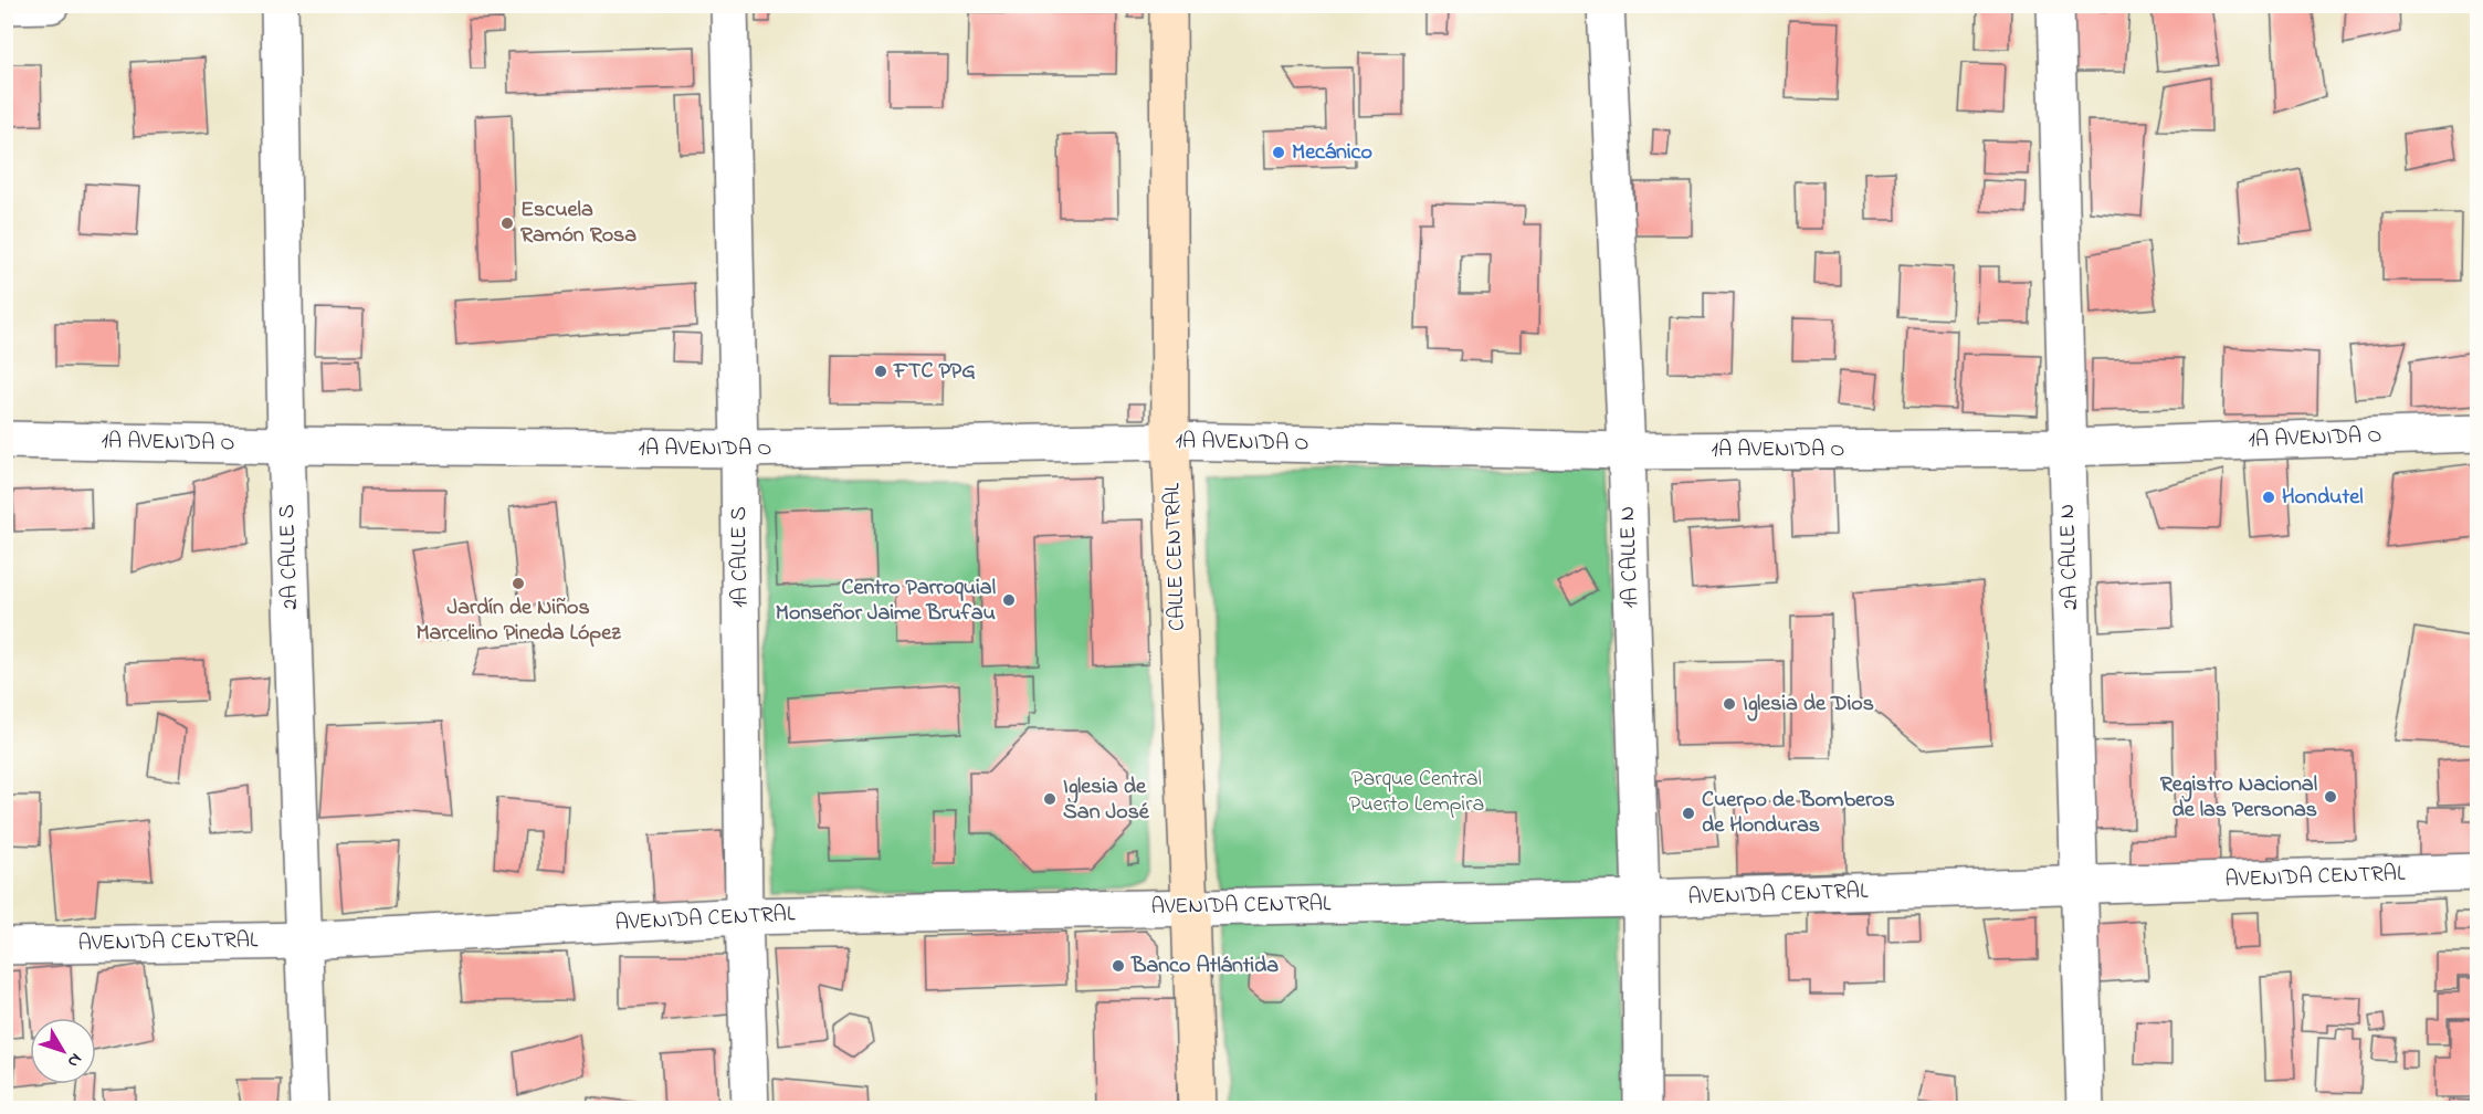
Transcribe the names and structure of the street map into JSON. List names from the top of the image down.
{
  "streets": {
    "street": [
      "1A AVENIDA O",
      "2A CALLE S",
      "1A CALLE S",
      "CALLE CENTRAL",
      "1A CALLE N",
      "2A CALLE N",
      "AVENIDA CENTRAL"
    ]
  },
  "crossings": [
    ["1A AVENIDA O", "2A CALLE S"],
    ["1A AVENIDA O", "1A CALLE S"],
    ["1A AVENIDA O", "CALLE CENTRAL"],
    ["1A AVENIDA O", "1A CALLE N"],
    ["1A AVENIDA O", "2A CALLE N"],
    ["2A CALLE S", "AVENIDA CENTRAL"],
    ["1A CALLE S", "AVENIDA CENTRAL"],
    ["CALLE CENTRAL", "AVENIDA CENTRAL"],
    ["1A CALLE N", "AVENIDA CENTRAL"],
    ["2A CALLE N", "AVENIDA CENTRAL"]
  ],
  "parks": ["Parque Central Puerto Lempira"],
  "places": [
    "Mecánico",
    "Escuela Ramón Rosa",
    "FTC PPG",
    "Hondutel",
    "Jardín de Niños Marcelino Pineda López",
    "Centro Parroquial Monseñor Jaime Brufau",
    "Iglesia de Dios",
    "Registro Nacional de las Personas",
    "Iglesia de San José",
    "Cuerpo de Bomberos de Honduras",
    "Banco Atlántida"
  ],
  "north": "bottom right"
}
